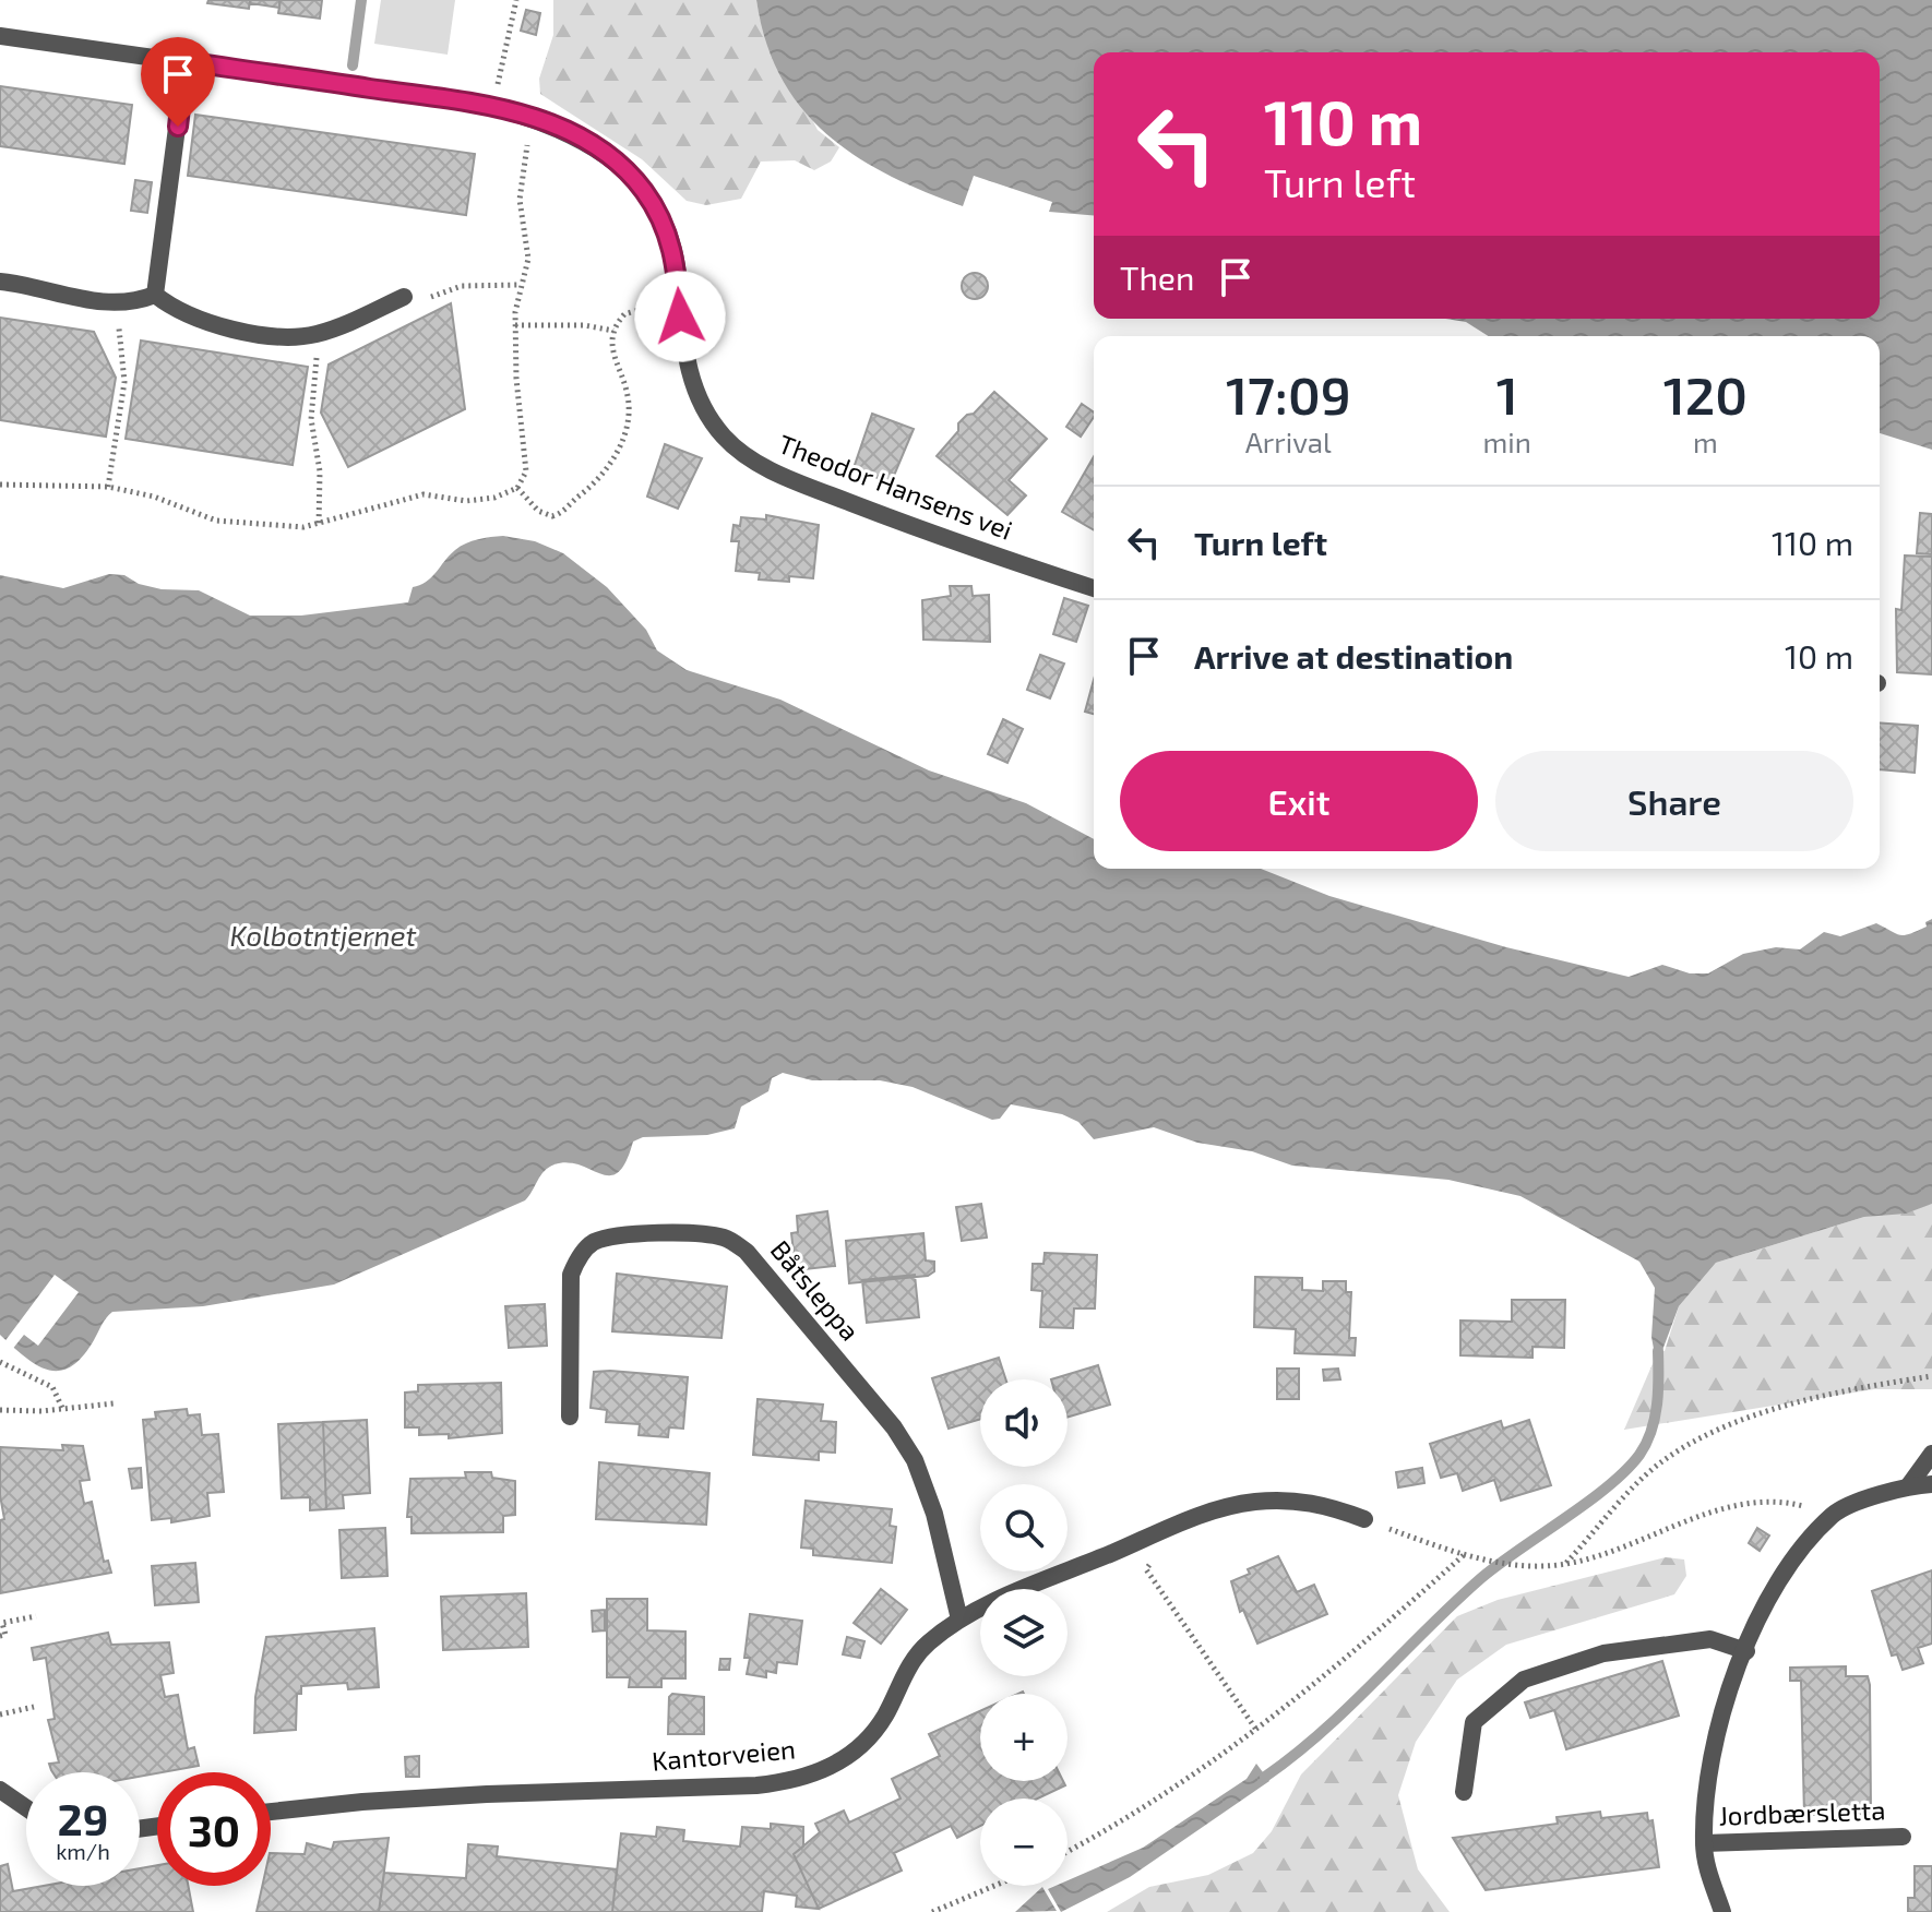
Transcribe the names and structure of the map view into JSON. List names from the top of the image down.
{
  "streets": {
    "street": [
      "Theodor Hansens vei",
      "Båtsleppa",
      "Kantorveien",
      "Jordbærsletta"
    ]
  },
  "crossings": [
    ["Båtsleppa", "Kantorveien"]
  ],
  "water": ["Kolbotntjernet"],
  "page": {
    "turn": ["110 m", "Turn left"],
    "then": "Then",
    "eta": [
      "17:09",
      "Arrival",
      "1",
      "min",
      "120",
      "m"
    ],
    "list": [
      {
        "name": "Turn left",
        "value": "110 m"
      },
      {
        "name": "Arrive at destination",
        "value": "10 m"
      }
    ],
    "buttons": ["Exit", "Share"],
    "map_buttons": ["+", "−"],
    "speed": "29 km/h",
    "limit": "30"
  }
}
